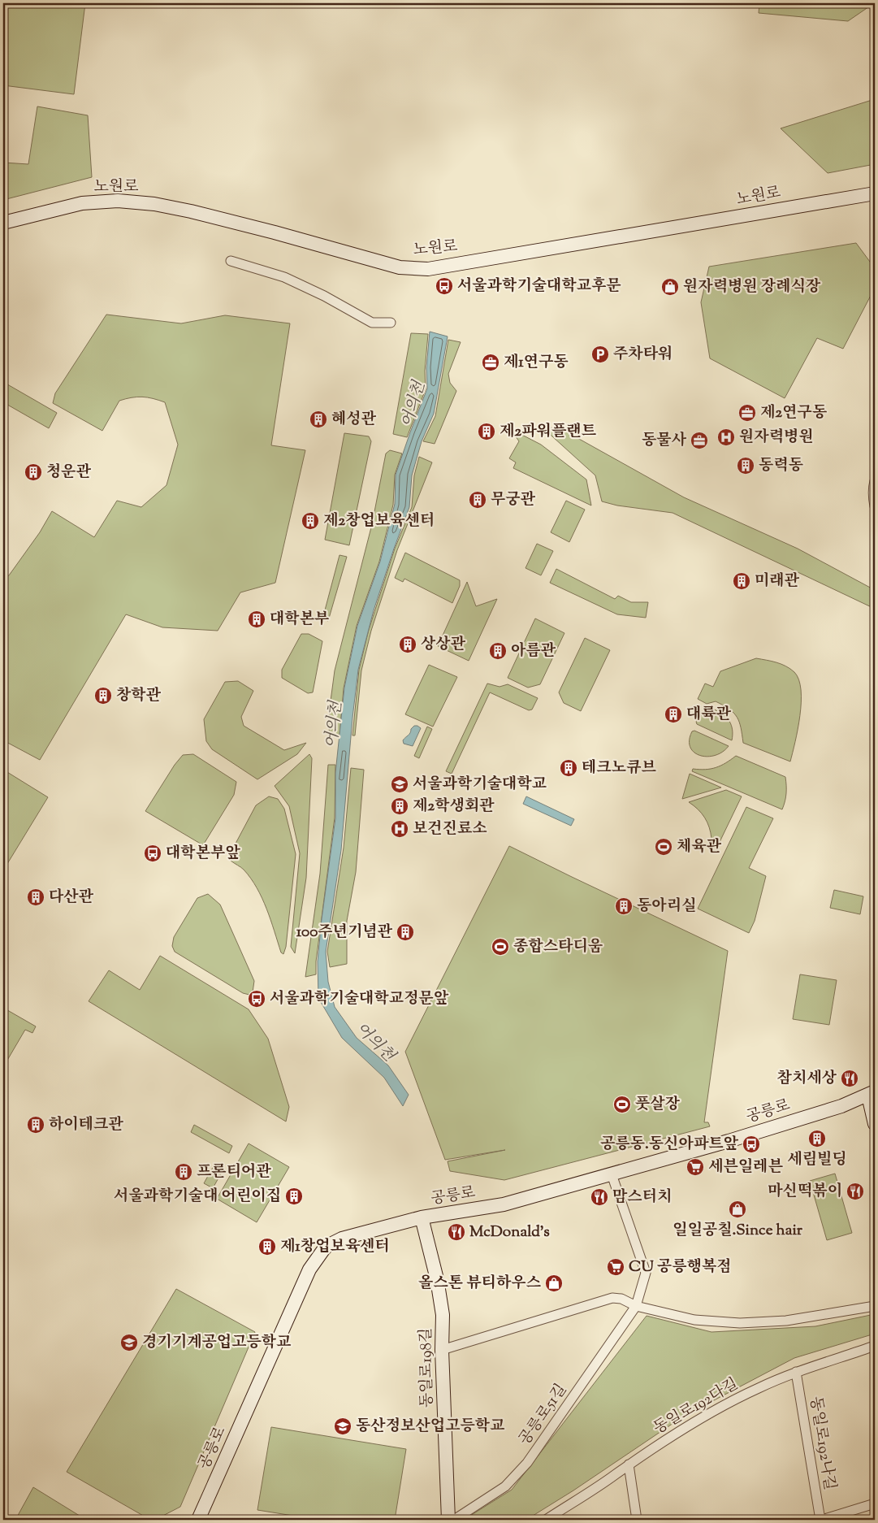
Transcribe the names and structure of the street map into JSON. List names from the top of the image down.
{
  "streets": {
    "street": [
      "노원로",
      "공릉로",
      "동일로198길",
      "동일로192다길",
      "공릉로51길",
      "동일로192나길"
    ]
  },
  "crossings": [
    ["공릉로", "동일로198길"],
    ["공릉로", "공릉로51길"],
    ["동일로192다길", "동일로192나길"]
  ],
  "water": ["어의천"],
  "places": {
    "bus stop": [
      "서울과학기술대학교후문",
      "대학본부앞",
      "서울과학기술대학교정문앞",
      "공릉동.동신아파트앞"
    ],
    "shop": ["원자력병원 장례식장", "일일공칠.Since hair", "올스톤 뷰티하우스"],
    "parking": ["주차타워"],
    "office": ["제1연구동", "제2연구동", "동물사"],
    "building": [
      "혜성관",
      "제2파워플랜트",
      "동력동",
      "청운관",
      "무궁관",
      "제2창업보육센터",
      "미래관",
      "대학본부",
      "상상관",
      "아름관",
      "창학관",
      "대륙관",
      "테크노큐브",
      "제2학생회관",
      "다산관",
      "동아리실",
      "100주년기념관",
      "하이테크관",
      "세림빌딩",
      "프론티어관",
      "서울과학기술대 어린이집",
      "제1창업보육센터"
    ],
    "hospital": ["원자력병원", "보건진료소"],
    "school or university": ["서울과학기술대학교", "경기기계공업고등학교", "동산정보산업고등학교"],
    "sports": ["체육관", "종합스타디움", "풋살장"],
    "restaurant": [
      "참치세상",
      "마신떡볶이",
      "맘스터치",
      "McDonald's"
    ],
    "supermarket": ["세븐일레븐", "CU 공릉행복점"]
  }
}
